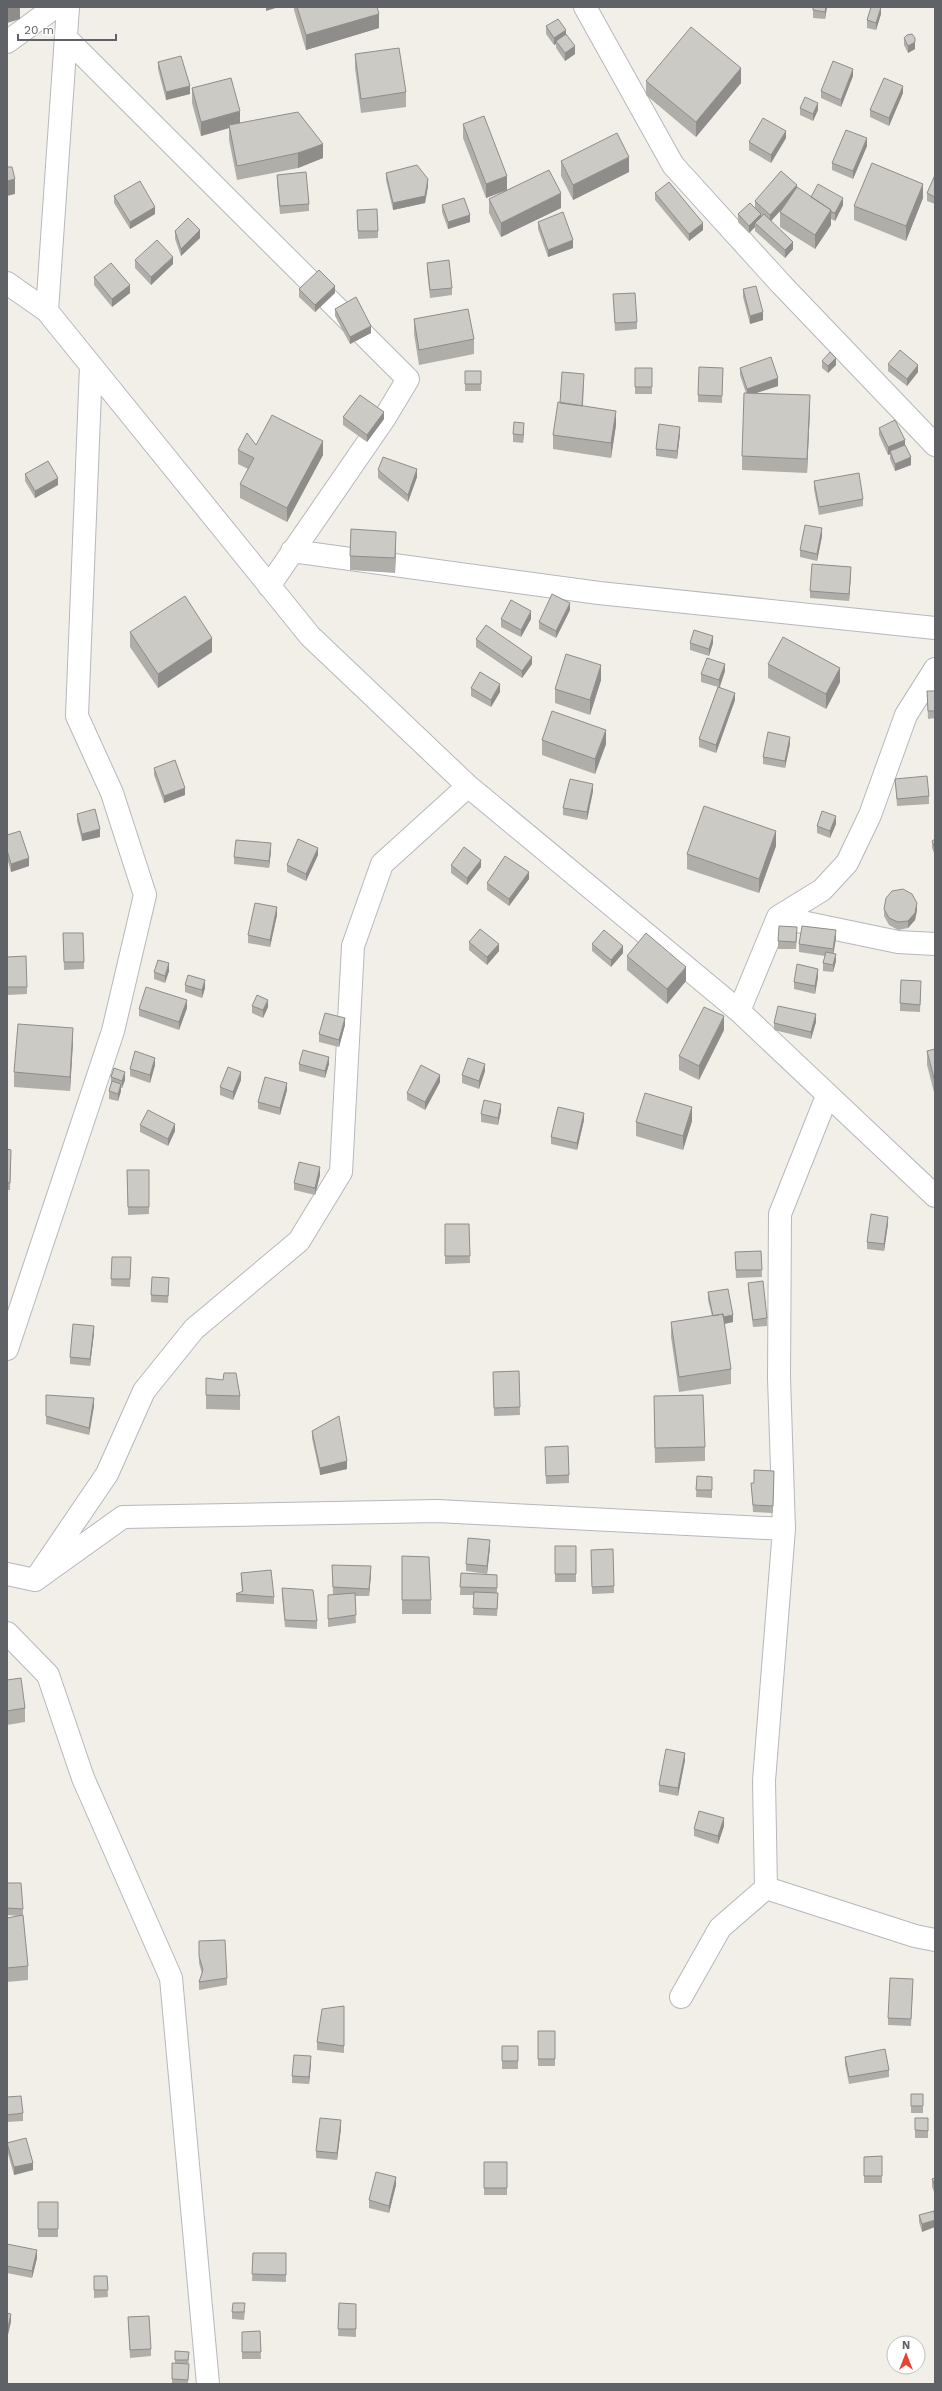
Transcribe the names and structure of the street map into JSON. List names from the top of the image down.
{
  "scale_bar": "20 m",
  "north": "top"
}
